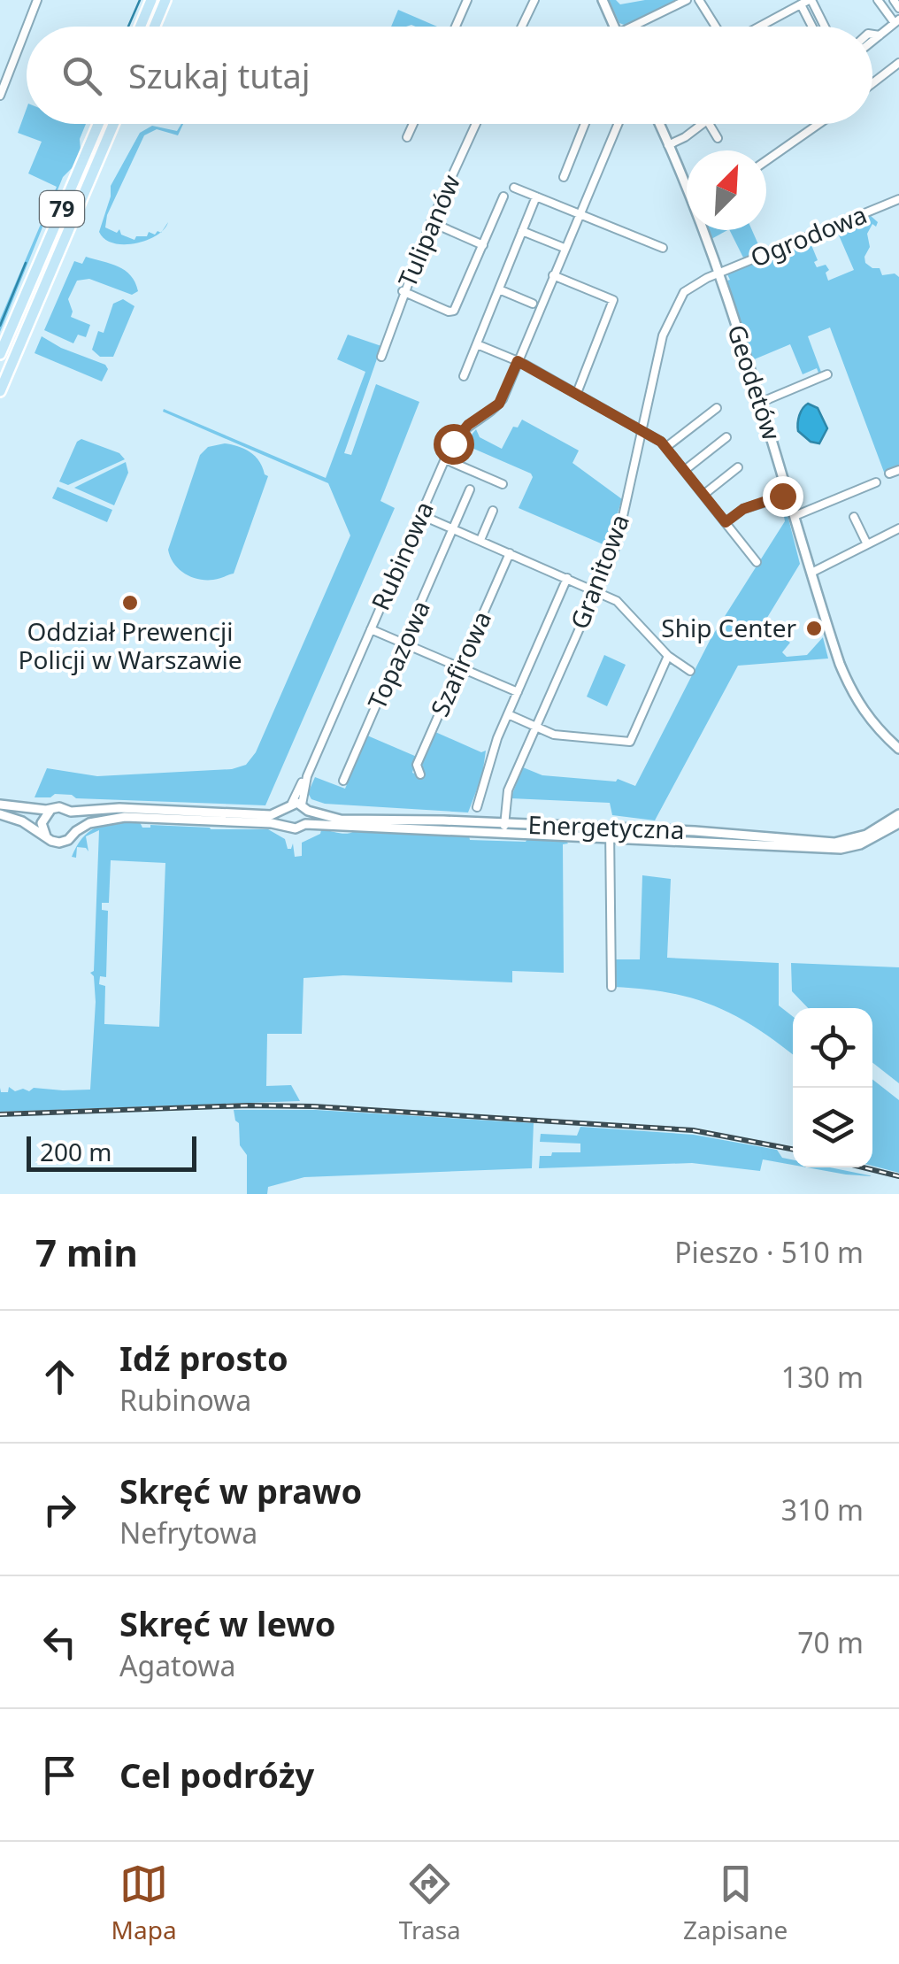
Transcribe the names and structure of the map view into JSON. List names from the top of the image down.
{
  "streets": {
    "main road": ["79"],
    "street": [
      "Tulipanów",
      "Ogrodowa",
      "Geodetów",
      "Rubinowa",
      "Granitowa",
      "Topazowa",
      "Szafirowa",
      "Energetyczna"
    ]
  },
  "crossings": [
    ["Ogrodowa", "Geodetów"],
    ["Ogrodowa", "Granitowa"],
    ["Geodetów", "Granitowa"],
    ["Rubinowa", "Energetyczna"],
    ["Granitowa", "Energetyczna"]
  ],
  "places": ["Oddział Prewencji Policji w Warszawie", "Ship Center"],
  "scale_bar": "200 m",
  "north": "top right",
  "page": {
    "search": "Szukaj tutaj",
    "scale": "200 m",
    "heading": ["7 min", "Pieszo · 510 m"],
    "list": [
      ["Idź prosto", "Rubinowa", "130 m"],
      ["Skręć w prawo", "Nefrytowa", "310 m"],
      ["Skręć w lewo", "Agatowa", "70 m"],
      "Cel podróży"
    ],
    "nav": ["Mapa", "Trasa", "Zapisane"]
  }
}
